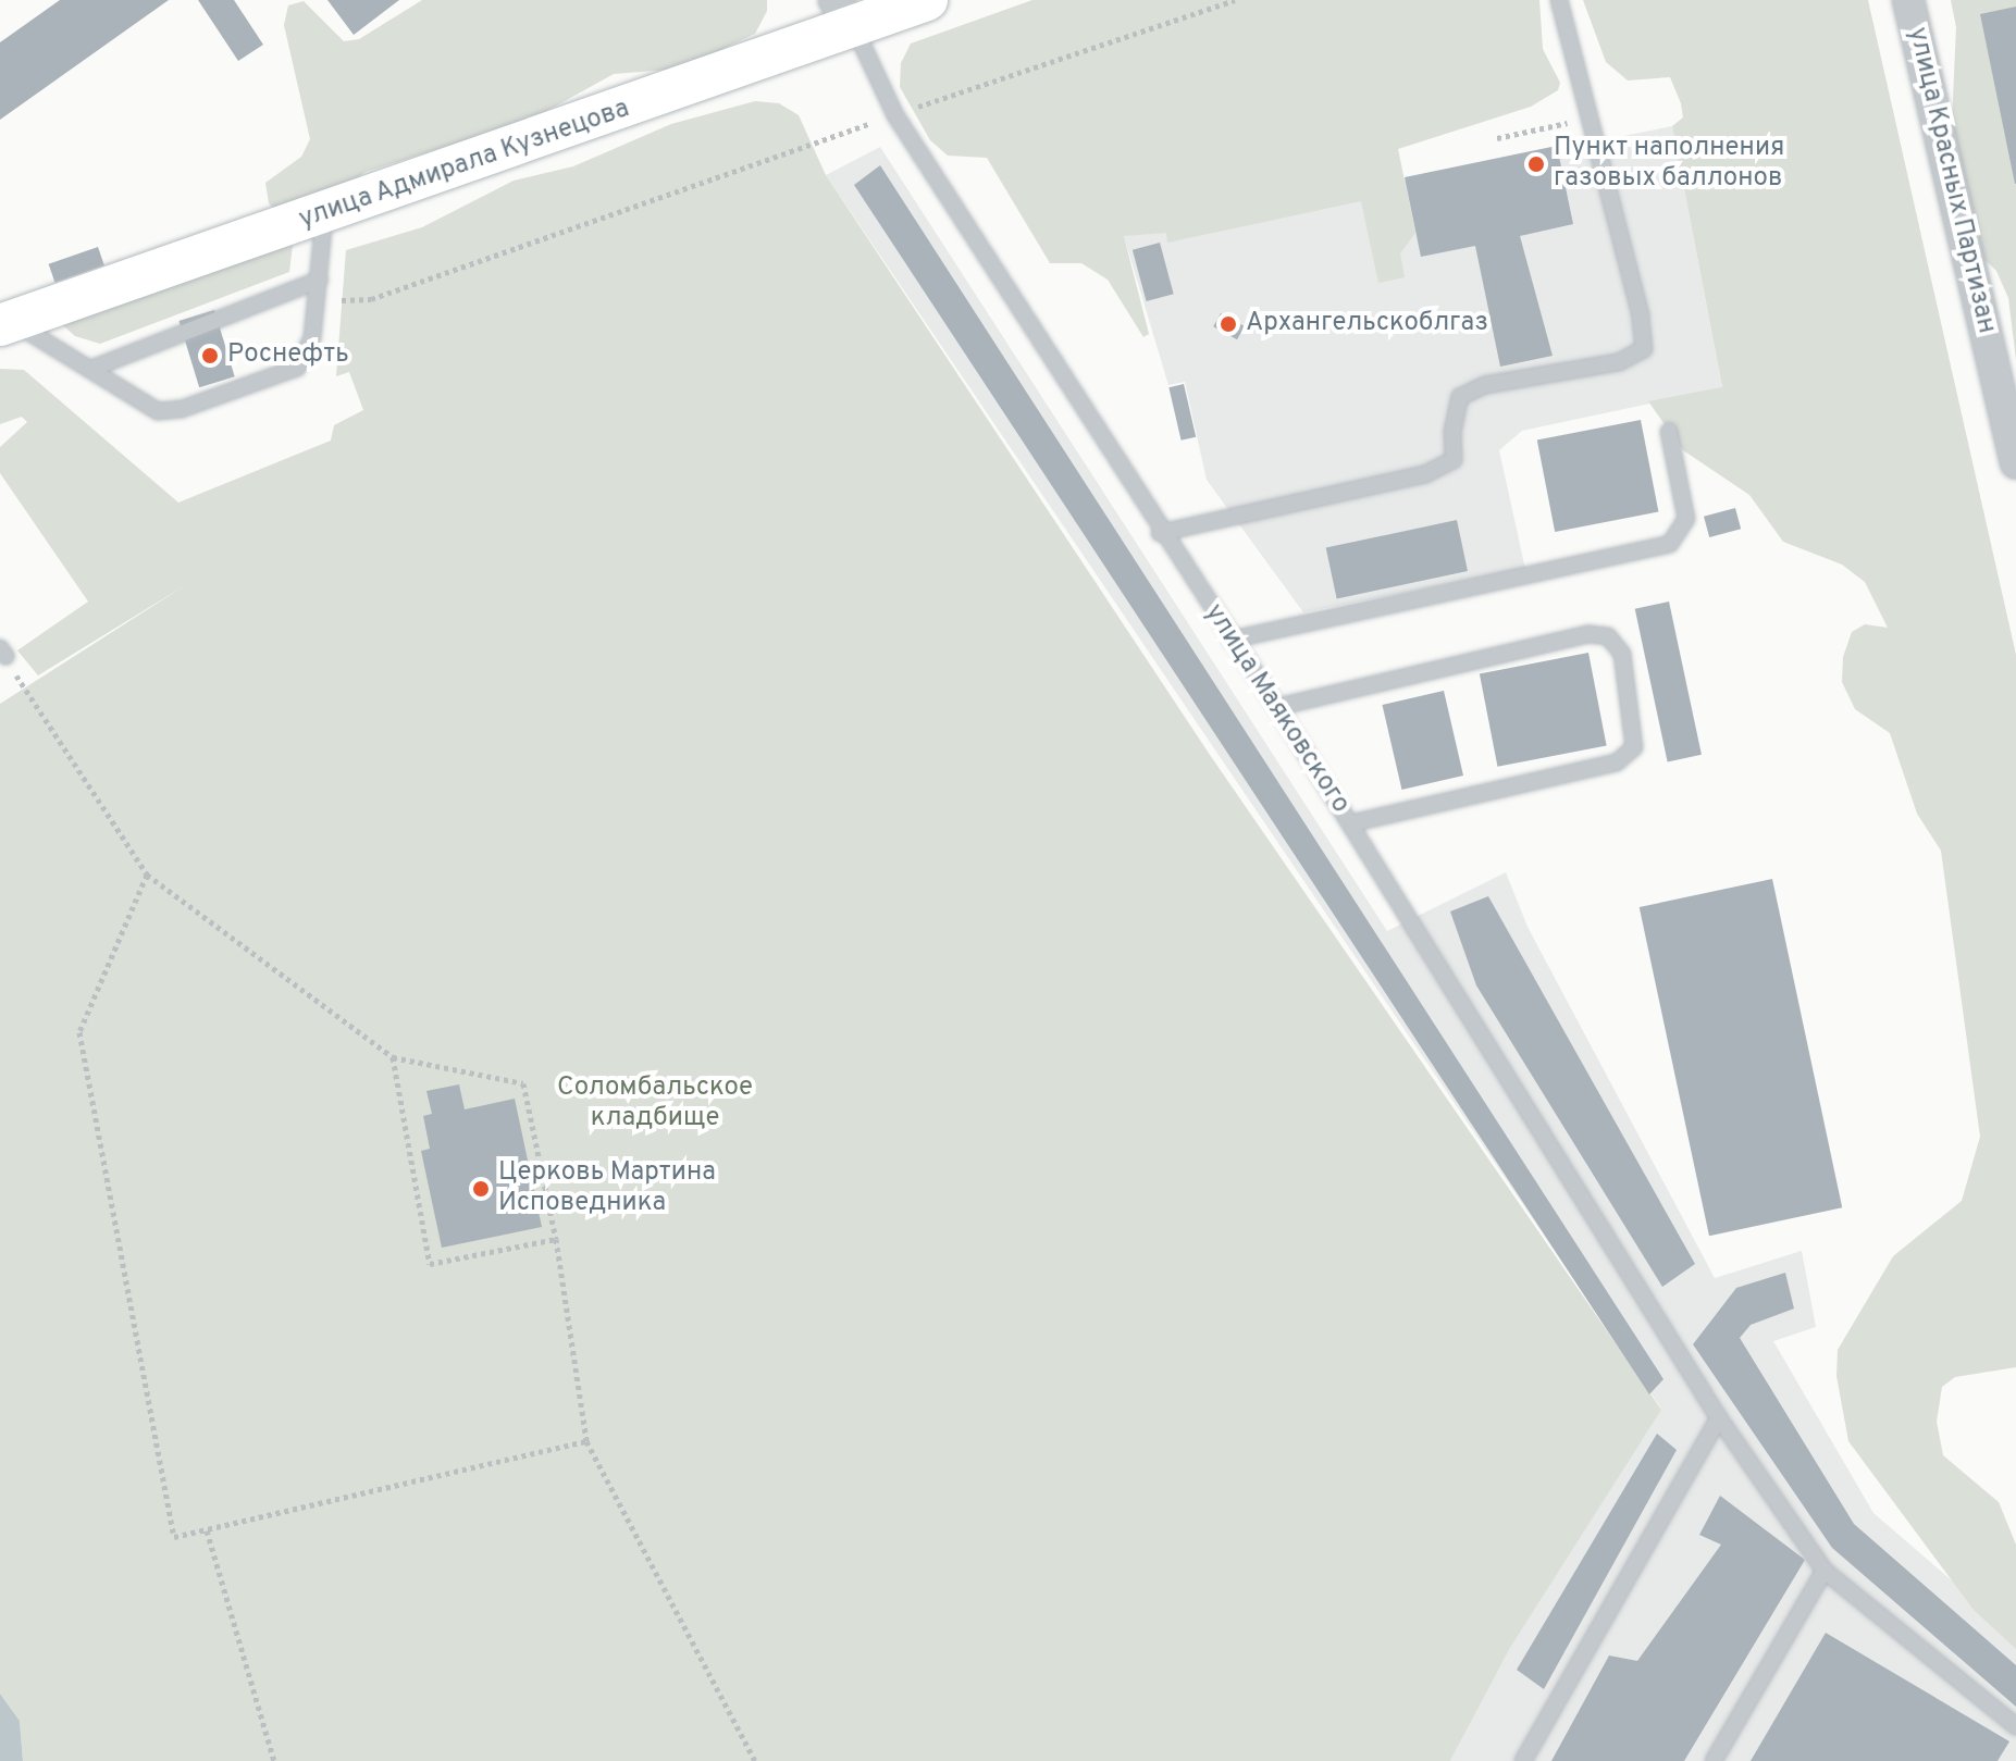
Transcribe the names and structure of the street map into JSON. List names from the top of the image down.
{
  "streets": {
    "main road": ["улица Адмирала Кузнецова"],
    "street": ["улица Красных Партизан"],
    "lane": ["улица Маяковского"]
  },
  "crossings": [
    ["улица Адмирала Кузнецова", "улица Маяковского"]
  ],
  "parks": ["Соломбальское кладбище"],
  "places": [
    "Пункт наполнения газовых баллонов",
    "Архангельскоблгаз",
    "Роснефть",
    "Церковь Мартина Исповедника"
  ]
}
